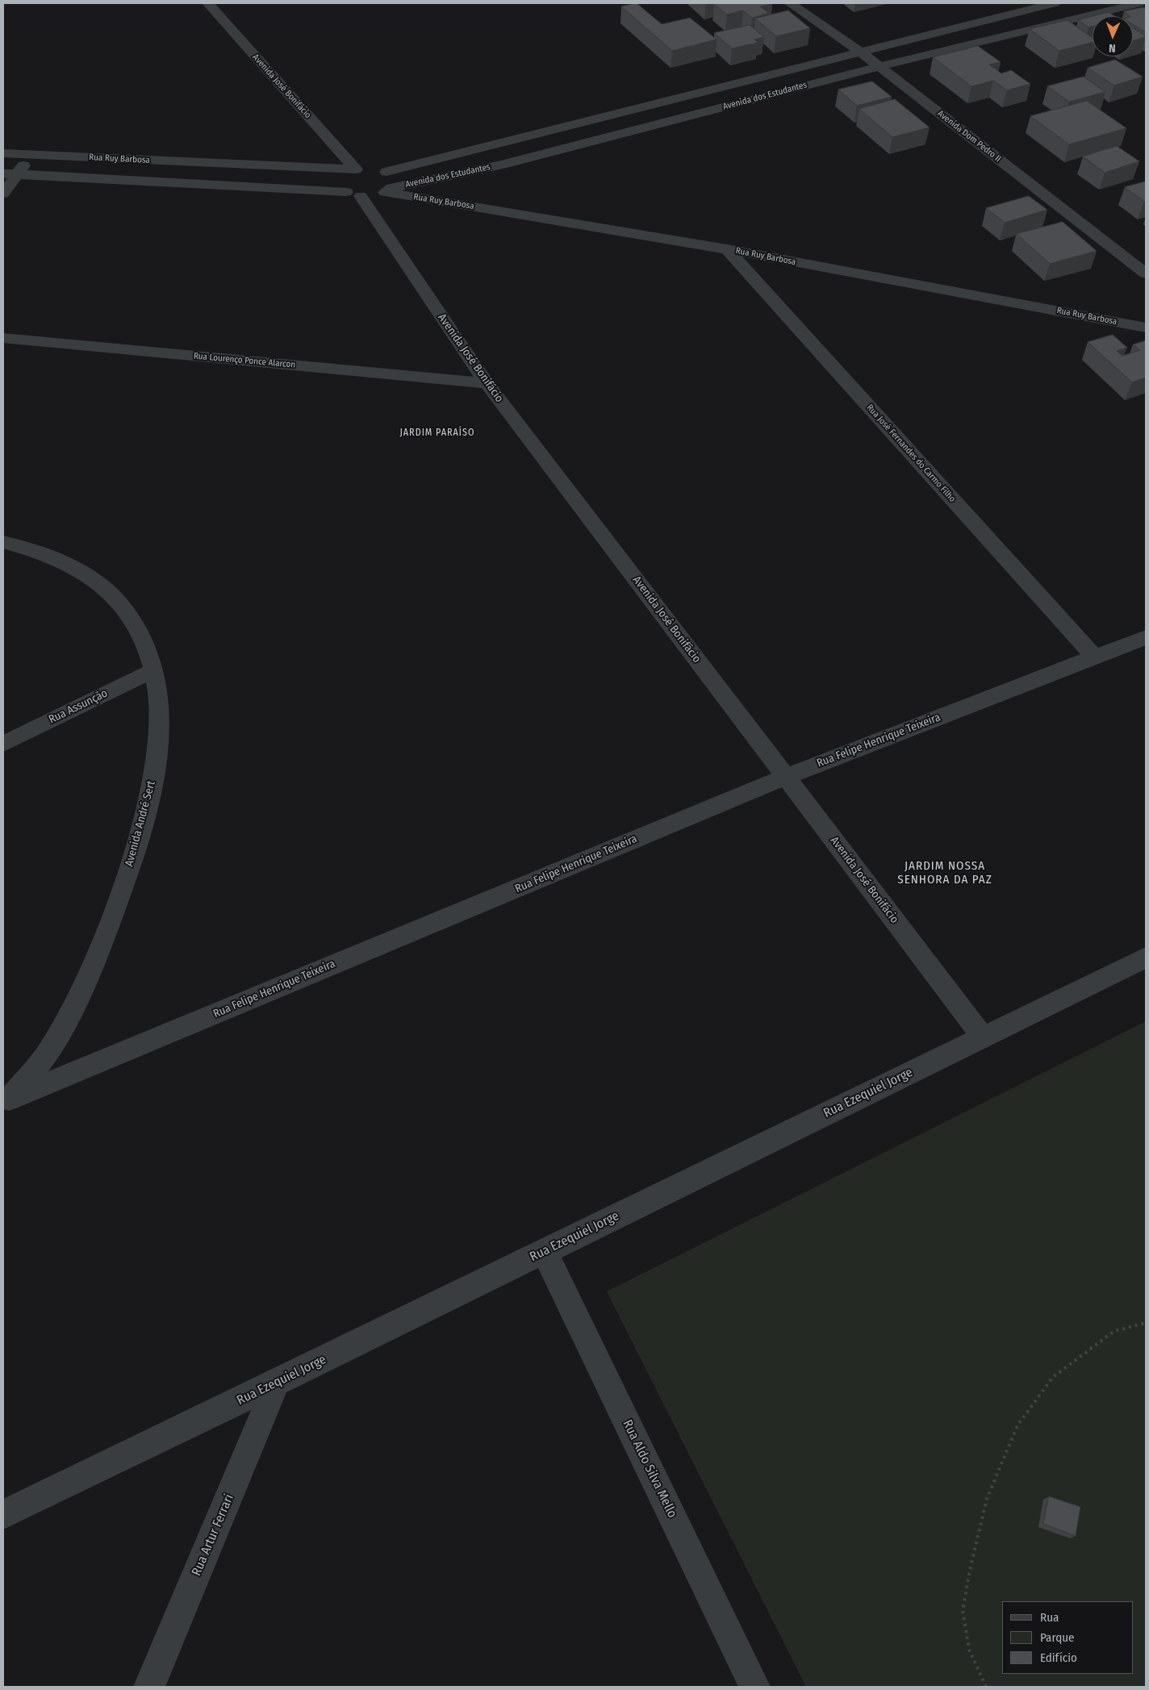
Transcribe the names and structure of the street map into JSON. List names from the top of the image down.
{
  "streets": {
    "street": [
      "Avenida José Bonifácio",
      "Avenida dos Estudantes",
      "Avenida Dom Pedro II",
      "Rua Ruy Barbosa",
      "Rua Lourenço Ponce Alarcon",
      "Rua José Fernandes do Carmo Filho",
      "Rua Assunção",
      "Rua Felipe Henrique Teixeira",
      "Avenida André Sert",
      "Rua Ezequiel Jorge",
      "Rua Aldo Silva Mello",
      "Rua Artur Ferrari"
    ]
  },
  "crossings": [
    ["Avenida José Bonifácio", "Avenida dos Estudantes"],
    ["Avenida José Bonifácio", "Rua Ruy Barbosa"],
    ["Avenida José Bonifácio", "Rua Lourenço Ponce Alarcon"],
    ["Avenida José Bonifácio", "Rua Felipe Henrique Teixeira"],
    ["Avenida José Bonifácio", "Rua Ezequiel Jorge"],
    ["Avenida dos Estudantes", "Avenida Dom Pedro II"],
    ["Avenida dos Estudantes", "Rua Ruy Barbosa"],
    ["Rua Ruy Barbosa", "Rua José Fernandes do Carmo Filho"],
    ["Rua José Fernandes do Carmo Filho", "Rua Felipe Henrique Teixeira"],
    ["Rua Assunção", "Avenida André Sert"],
    ["Rua Felipe Henrique Teixeira", "Avenida André Sert"],
    ["Rua Ezequiel Jorge", "Rua Aldo Silva Mello"],
    ["Rua Ezequiel Jorge", "Rua Artur Ferrari"]
  ],
  "districts": ["JARDIM PARAÍSO", "JARDIM NOSSA SENHORA DA PAZ"],
  "legend": ["Rua", "Parque", "Edifício"],
  "north": "bottom"
}
